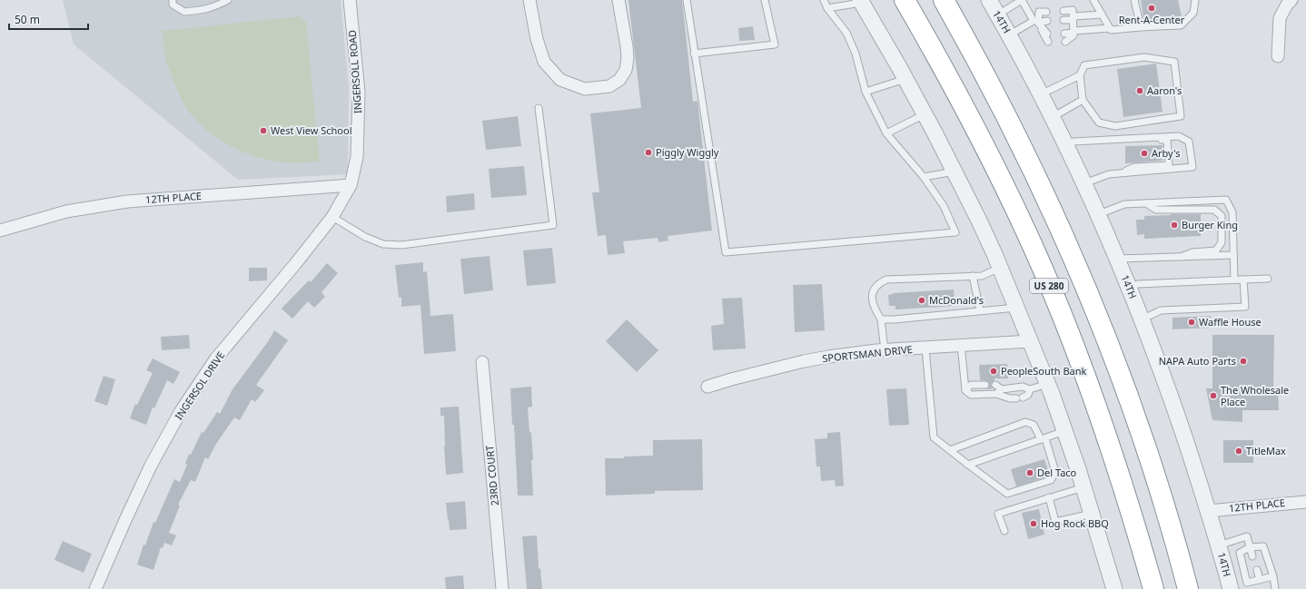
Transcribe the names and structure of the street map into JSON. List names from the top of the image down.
{
  "streets": {
    "highway": ["US 280"],
    "street": [
      "14TH",
      "INGERSOLL ROAD",
      "12TH PLACE",
      "SPORTSMAN DRIVE",
      "INGERSOL DRIVE",
      "23RD COURT"
    ]
  },
  "crossings": [
    ["14TH", "12TH PLACE"],
    ["INGERSOLL ROAD", "12TH PLACE"],
    ["INGERSOLL ROAD", "INGERSOL DRIVE"],
    ["12TH PLACE", "INGERSOL DRIVE"]
  ],
  "places": [
    "Rent-A-Center",
    "Aaron's",
    "West View School",
    "Piggly Wiggly",
    "Arby's",
    "Burger King",
    "McDonald's",
    "Waffle House",
    "NAPA Auto Parts",
    "PeopleSouth Bank",
    "The Wholesale Place",
    "TitleMax",
    "Del Taco",
    "Hog Rock BBQ"
  ],
  "scale_bar": "50 m"
}
